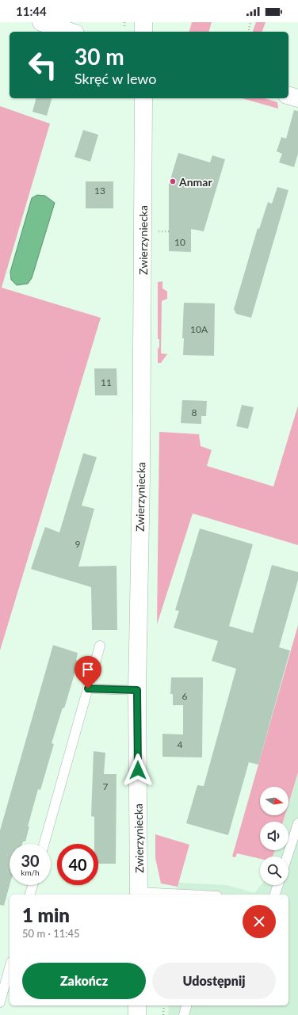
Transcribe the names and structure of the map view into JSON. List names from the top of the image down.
{
  "streets": {
    "street": ["Zwierzyniecka"]
  },
  "places": ["Anmar"],
  "house_numbers": [
    "13",
    "10",
    "10A",
    "11",
    "8",
    "9",
    "6",
    "4",
    "7"
  ],
  "north": "right",
  "page": {
    "status": "11:44",
    "turn": ["30 m", "Skręć w lewo"],
    "speed": "30 km/h",
    "limit": "40",
    "heading": ["1 min", "50 m · 11:45"],
    "buttons": ["Zakończ", "Udostępnij"]
  }
}
